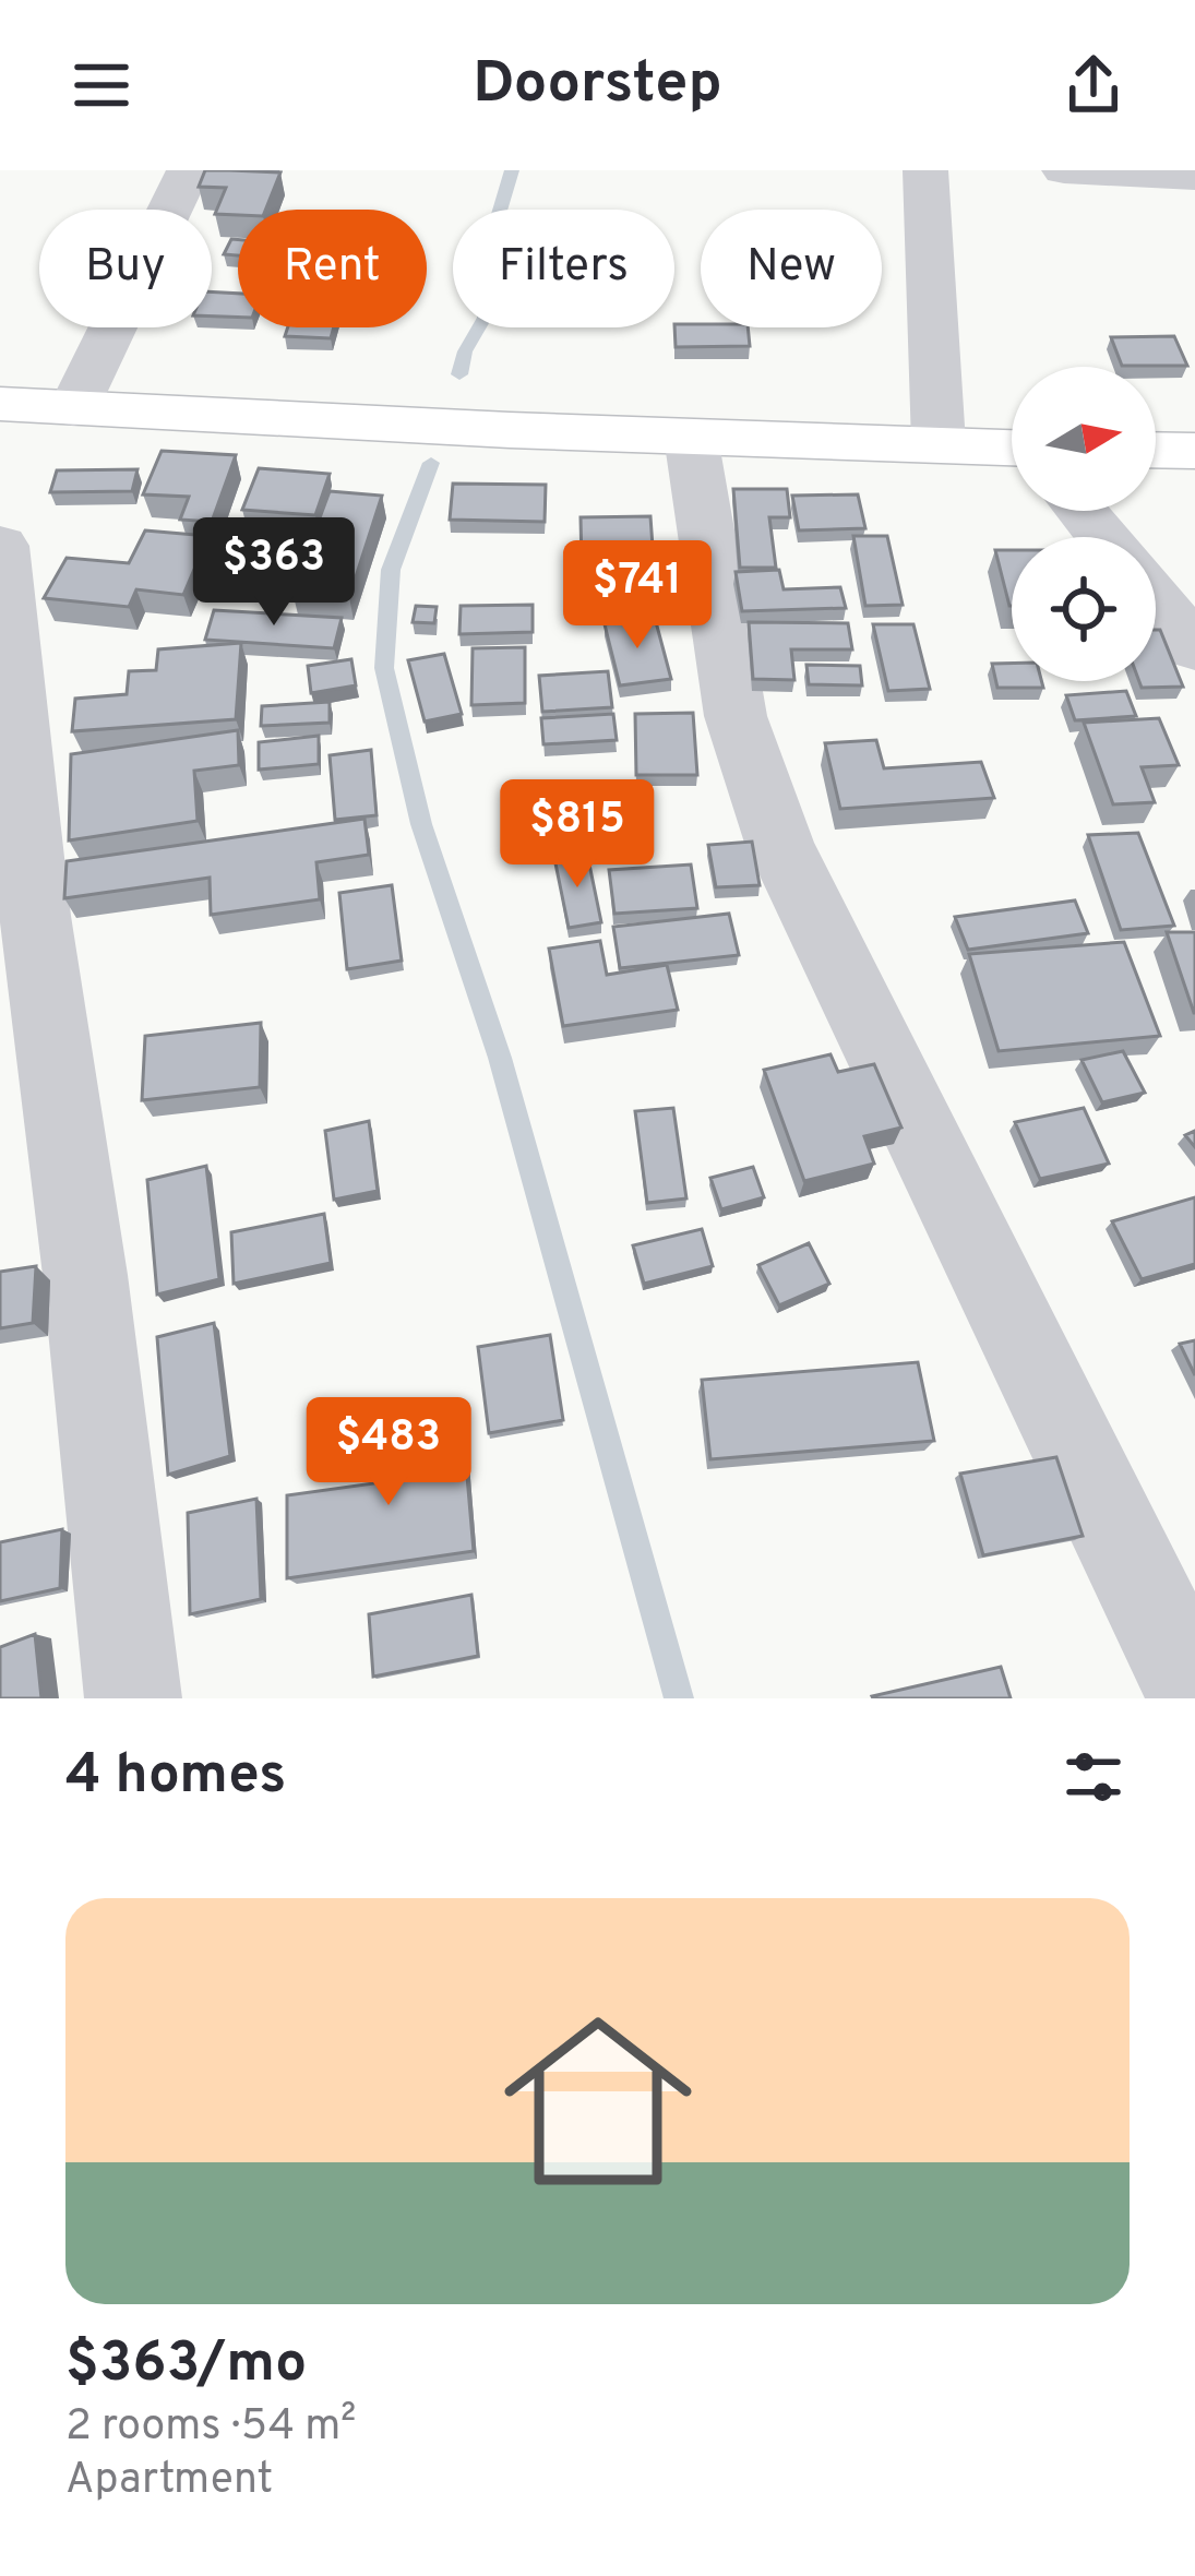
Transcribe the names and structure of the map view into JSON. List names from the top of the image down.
{
  "north": "right",
  "page": {
    "header": "Doorstep",
    "chip": [
      "Buy",
      "Rent",
      "Filters",
      "New"
    ],
    "price": [
      "$363",
      "$741",
      "$815",
      "$483"
    ],
    "heading": "4 homes",
    "list": [
      {
        "name": "$363/mo",
        "note": "2 rooms · 54 m² · Apartment"
      }
    ]
  }
}
